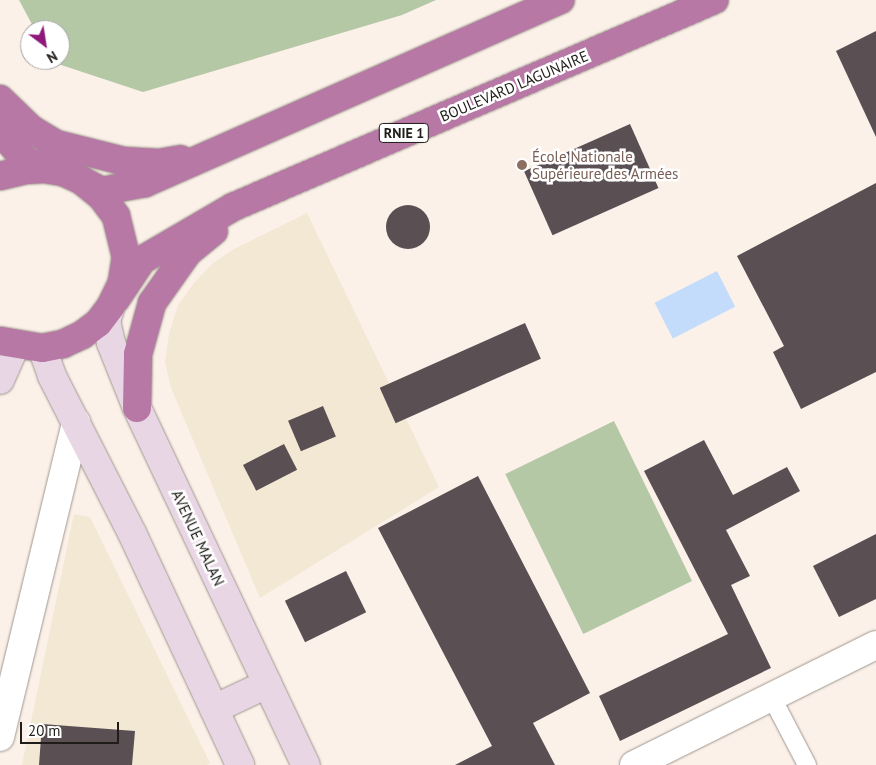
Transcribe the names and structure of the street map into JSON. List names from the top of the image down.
{
  "streets": {
    "highway": ["BOULEVARD LAGUNAIRE", "RNIE 1"],
    "main road": ["AVENUE MALAN"]
  },
  "crossings": [
    ["BOULEVARD LAGUNAIRE", "RNIE 1"],
    ["BOULEVARD LAGUNAIRE", "AVENUE MALAN"],
    ["RNIE 1", "AVENUE MALAN"]
  ],
  "places": ["École Nationale Supérieure des Armées"],
  "scale_bar": "20 m",
  "north": "bottom right"
}
